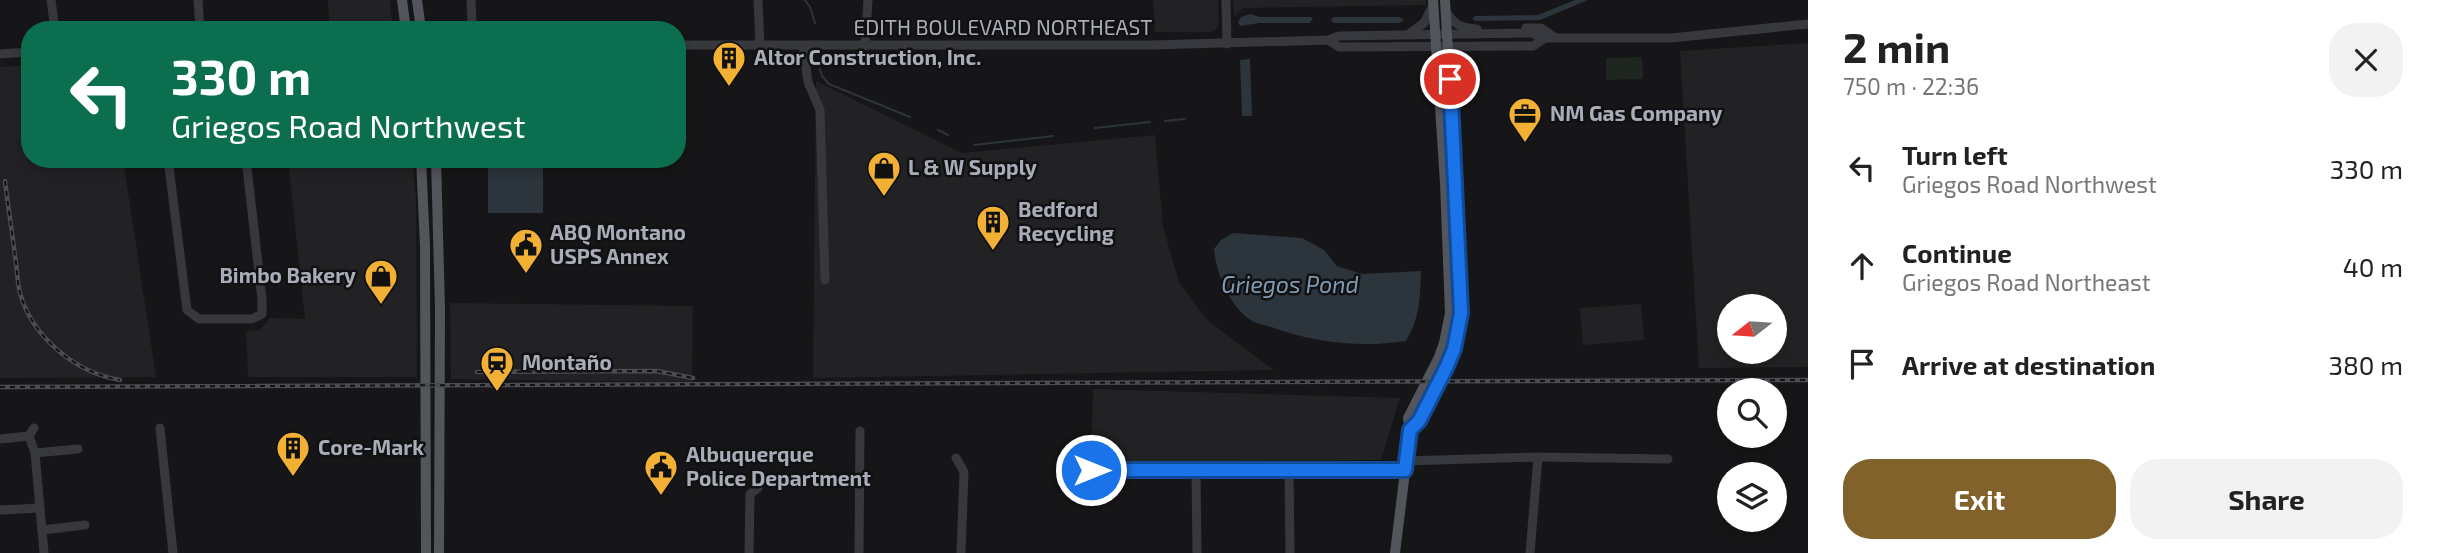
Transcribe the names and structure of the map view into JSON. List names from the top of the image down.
{
  "streets": {
    "street": ["EDITH BOULEVARD NORTHEAST"]
  },
  "water": ["Griegos Pond"],
  "places": {
    "building": ["Altor Construction, Inc.", "Bedford Recycling", "Core-Mark"],
    "office": ["NM Gas Company"],
    "shop": ["L & W Supply", "Bimbo Bakery"],
    "public building": ["ABQ Montano USPS Annex", "Albuquerque Police Department"],
    "station": ["Montaño"]
  },
  "north": "left",
  "page": {
    "heading": ["2 min", "750 m · 22:36"],
    "turn": ["330 m", "Griegos Road Northwest"],
    "list": [
      {
        "name": "Turn left",
        "note": "Griegos Road Northwest",
        "value": "330 m"
      },
      {
        "name": "Continue",
        "note": "Griegos Road Northeast",
        "value": "40 m"
      },
      {
        "name": "Arrive at destination",
        "value": "380 m"
      }
    ],
    "buttons": ["Exit", "Share"]
  }
}
